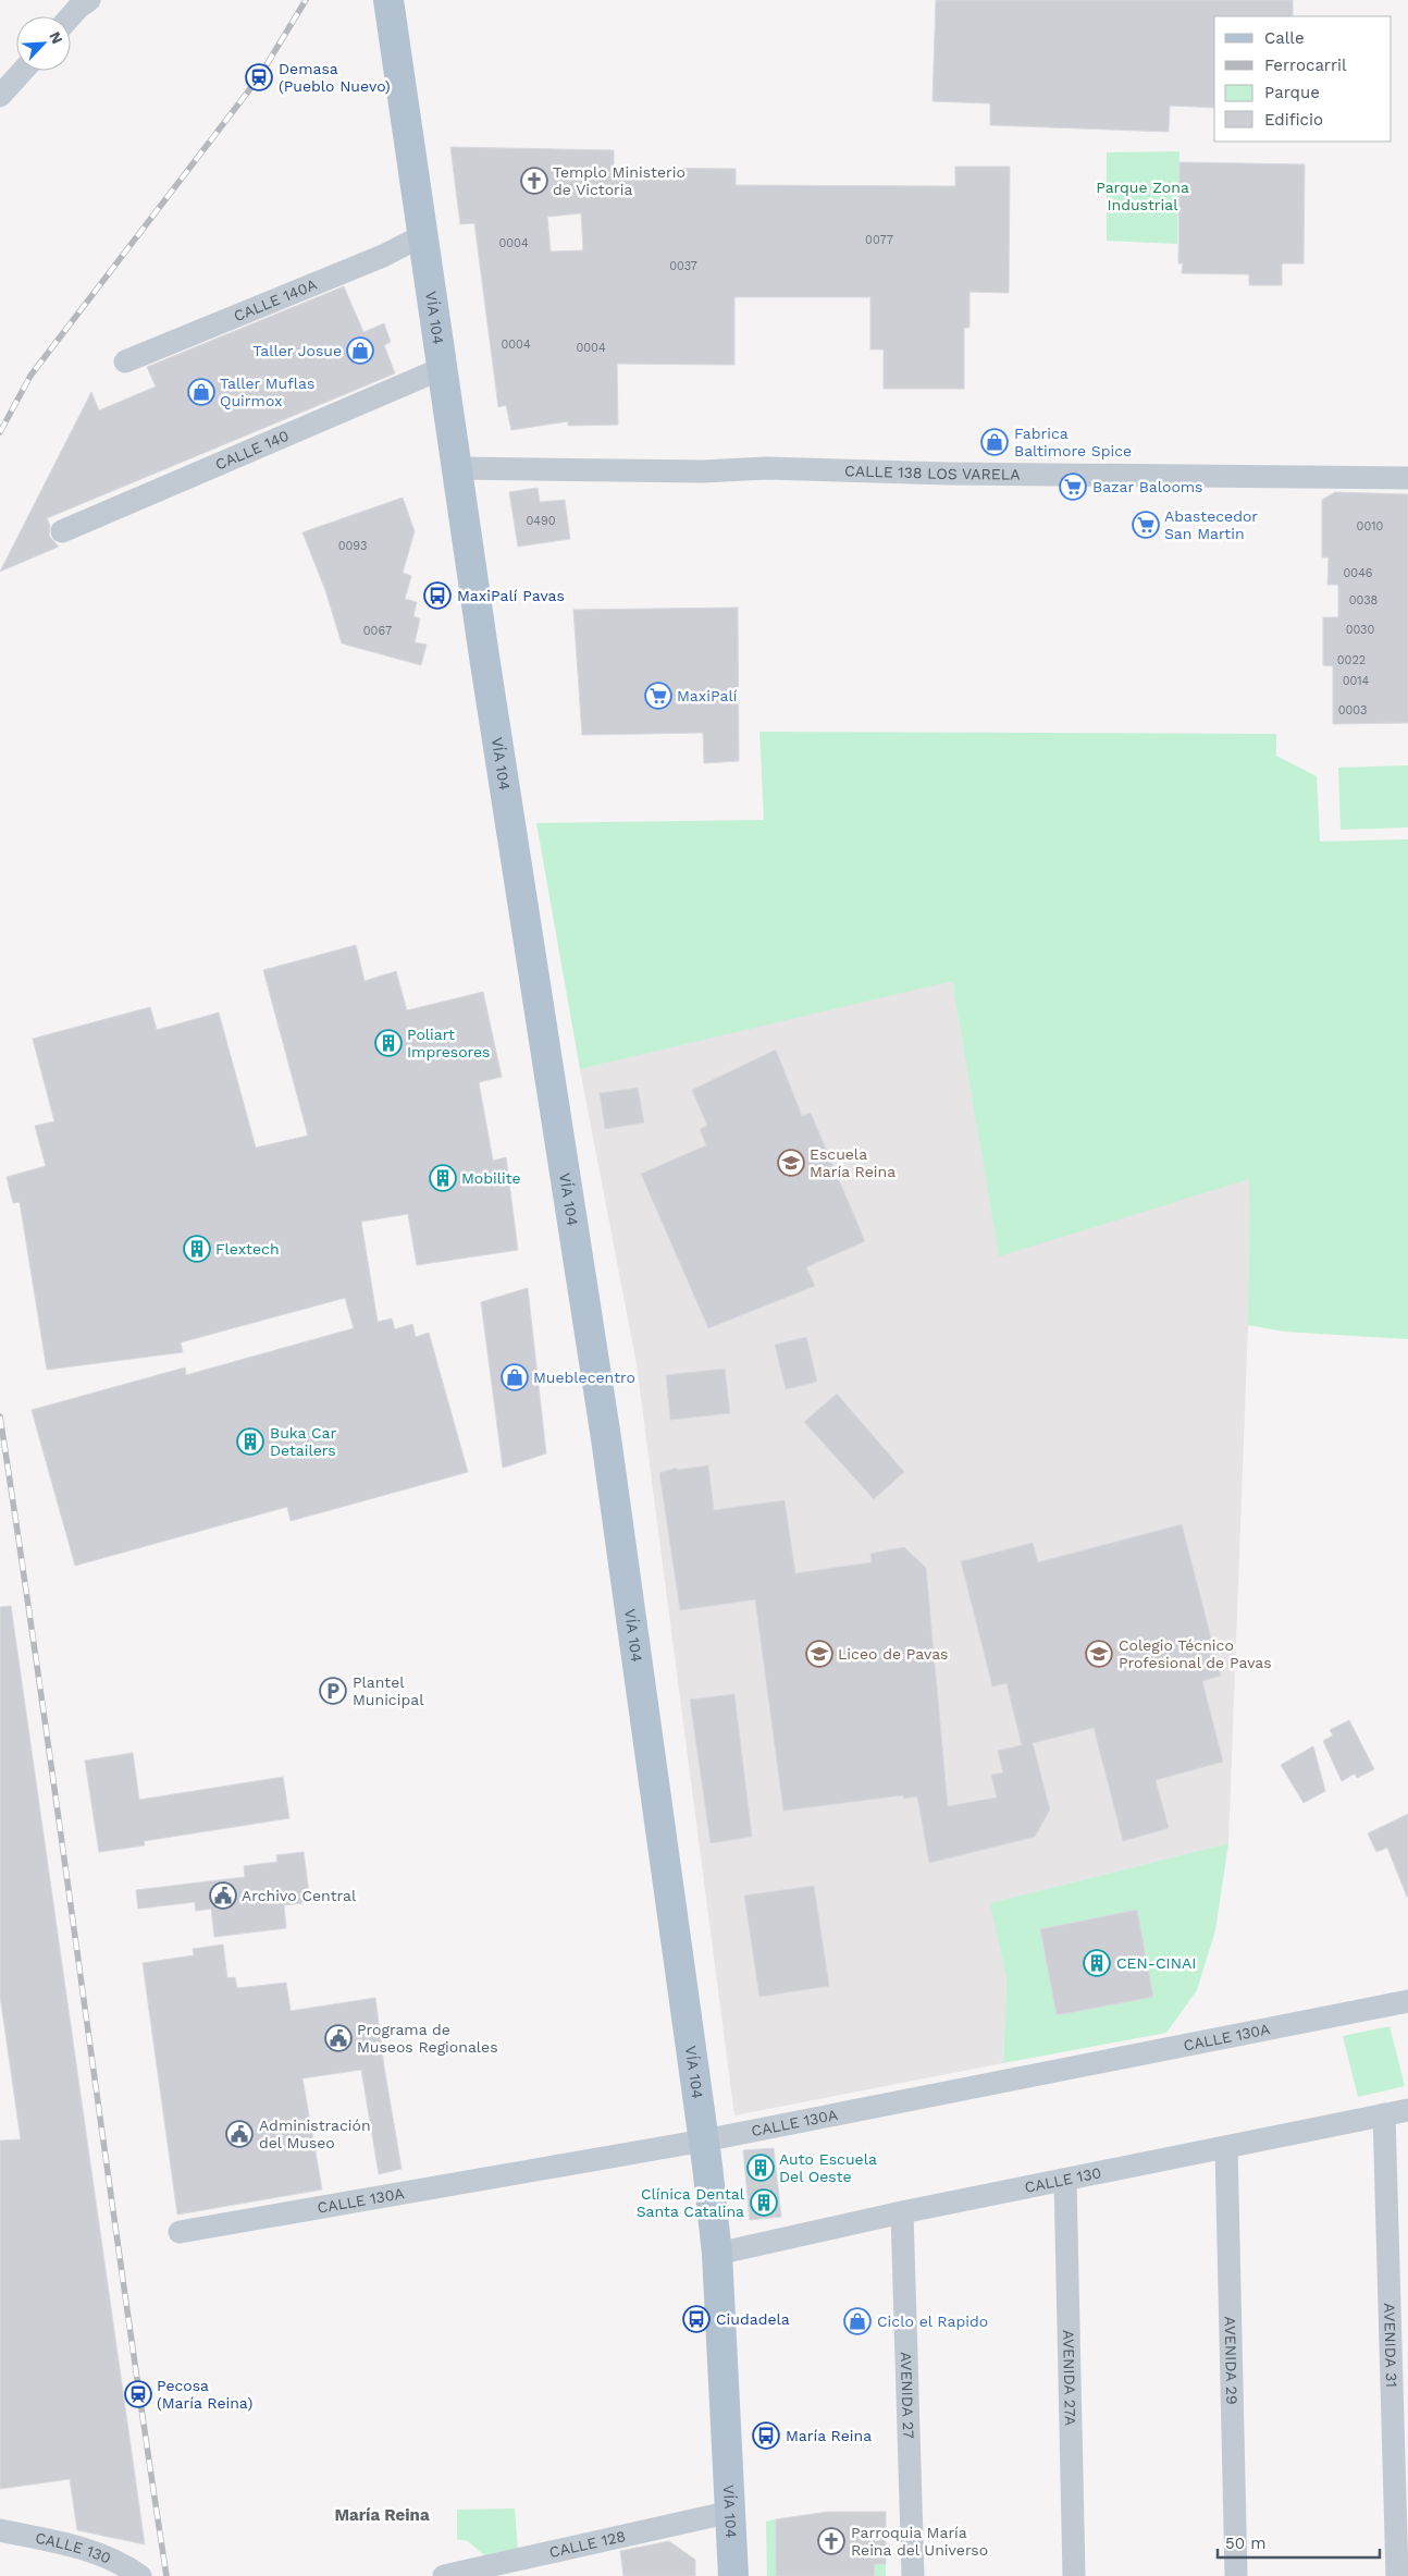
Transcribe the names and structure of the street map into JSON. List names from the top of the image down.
{
  "streets": {
    "main road": ["VÍA 104"],
    "street": [
      "CALLE 140A",
      "CALLE 140",
      "CALLE 138 LOS VARELA",
      "CALLE 130A",
      "CALLE 130",
      "AVENIDA 31",
      "AVENIDA 29",
      "AVENIDA 27A",
      "AVENIDA 27",
      "CALLE 128"
    ]
  },
  "crossings": [
    ["CALLE 140A", "VÍA 104"],
    ["VÍA 104", "CALLE 140"],
    ["VÍA 104", "CALLE 138 LOS VARELA"],
    ["VÍA 104", "CALLE 130A"],
    ["VÍA 104", "CALLE 130"],
    ["VÍA 104", "CALLE 128"],
    ["CALLE 130", "AVENIDA 31"],
    ["CALLE 130", "AVENIDA 29"],
    ["CALLE 130", "AVENIDA 27A"],
    ["CALLE 130", "AVENIDA 27"]
  ],
  "districts": ["María Reina"],
  "parks": ["Parque Zona Industrial"],
  "places": {
    "station": ["Demasa (Pueblo Nuevo)", "Pecosa (María Reina)"],
    "church": ["Templo Ministerio de Victoria", "Parroquia María Reina del Universo"],
    "shop": [
      "Taller Josue",
      "Taller Muflas Quirmox",
      "Fabrica Baltimore Spice",
      "Mueblecentro",
      "Ciclo el Rapido"
    ],
    "supermarket": ["Bazar Balooms", "Abastecedor San Martin", "MaxiPalí"],
    "bus stop": ["MaxiPalí Pavas", "Ciudadela", "María Reina"],
    "building": [
      "Poliart Impresores",
      "Mobilite",
      "Flextech",
      "Buka Car Detailers",
      "CEN-CINAI",
      "Auto Escuela Del Oeste",
      "Clínica Dental Santa Catalina"
    ],
    "school or university": ["Escuela María Reina", "Liceo de Pavas", "Colegio Técnico Profesional de Pavas"],
    "parking": ["Plantel Municipal"],
    "public building": ["Archivo Central", "Programa de Museos Regionales", "Administración del Museo"]
  },
  "house_numbers": [
    "0077",
    "0004",
    "0037",
    "0004",
    "0004",
    "0490",
    "0010",
    "0093",
    "0046",
    "0038",
    "0030",
    "0067",
    "0022",
    "0014",
    "0003"
  ],
  "legend": [
    "Calle",
    "Ferrocarril",
    "Parque",
    "Edificio"
  ],
  "scale_bar": "50 m",
  "north": "top right"
}
